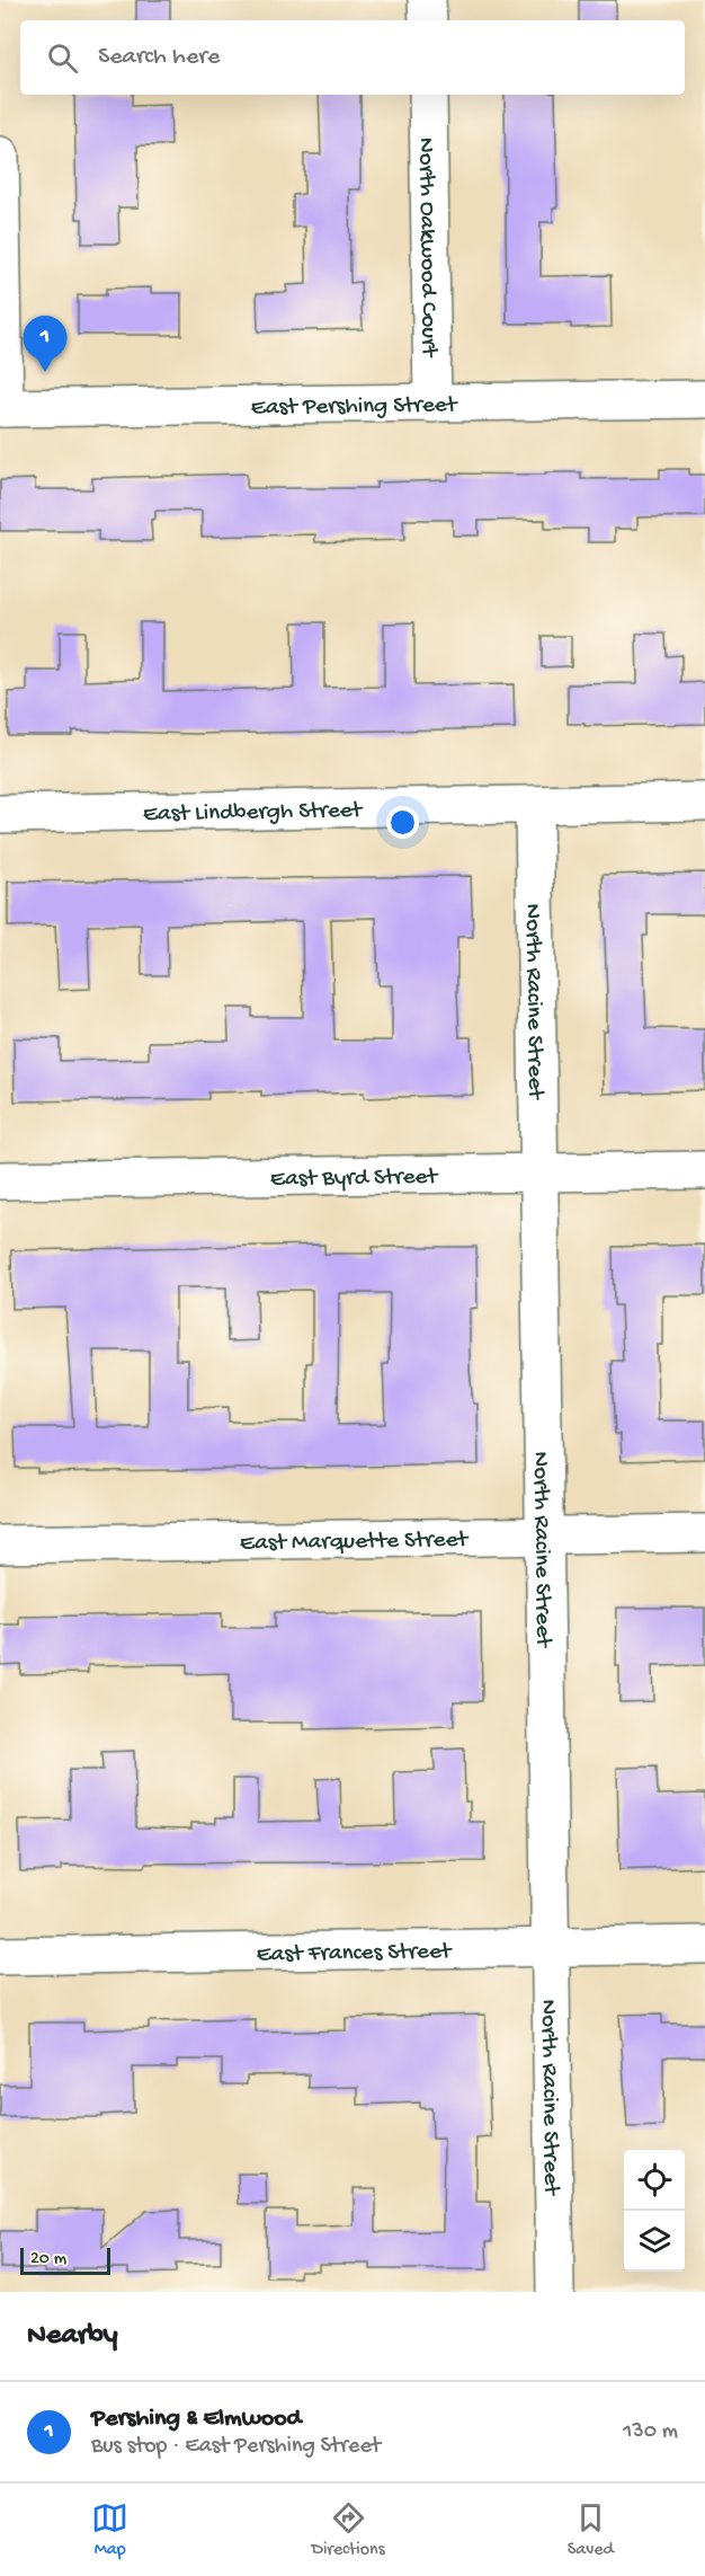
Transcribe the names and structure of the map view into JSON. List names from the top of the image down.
{
  "streets": {
    "street": [
      "North Oakwood Court",
      "East Pershing Street",
      "East Lindbergh Street",
      "North Racine Street",
      "East Byrd Street",
      "East Marquette Street",
      "East Frances Street"
    ]
  },
  "crossings": [
    ["North Oakwood Court", "East Pershing Street"],
    ["East Lindbergh Street", "North Racine Street"],
    ["North Racine Street", "East Byrd Street"],
    ["North Racine Street", "East Marquette Street"],
    ["North Racine Street", "East Frances Street"]
  ],
  "scale_bar": "20 m",
  "page": {
    "search": "Search here",
    "pins": "1",
    "scale": "20 m",
    "heading": "Nearby",
    "list": [
      {
        "mark": "1",
        "name": "Pershing & Elmwood",
        "note": "Bus stop · East Pershing Street",
        "value": "130 m"
      }
    ],
    "nav": ["Map", "Directions", "Saved"]
  }
}
